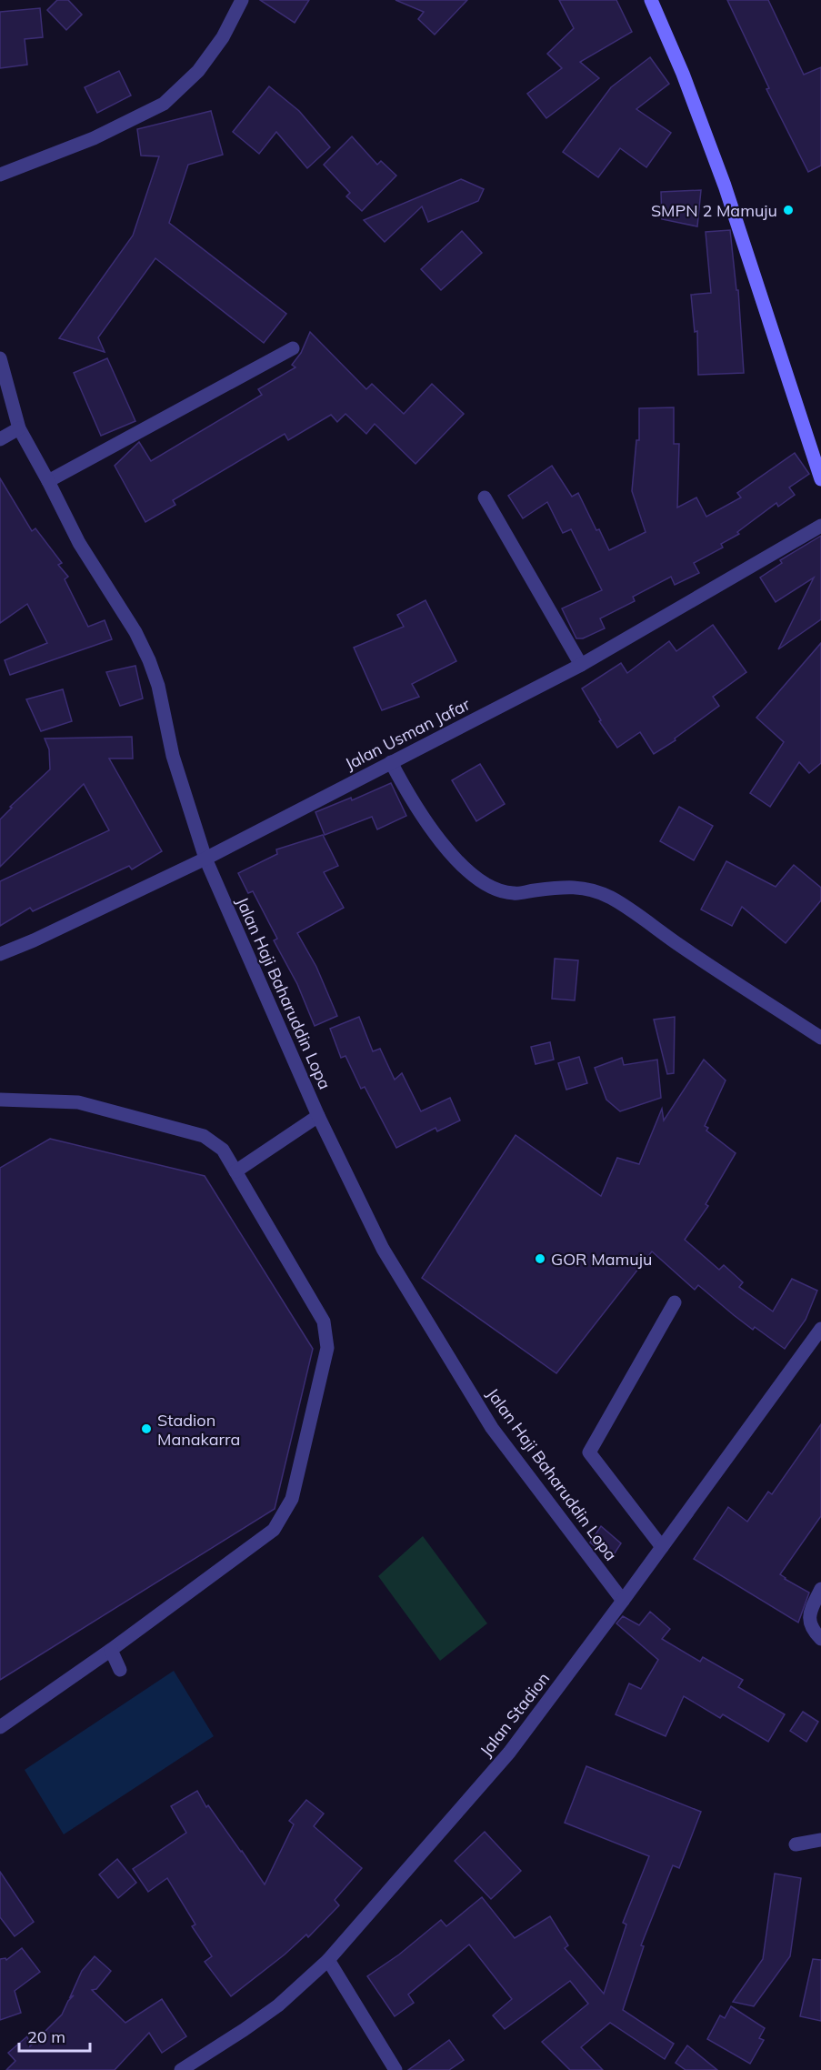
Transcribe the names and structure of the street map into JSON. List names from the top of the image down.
{
  "streets": {
    "street": ["Jalan Usman Jafar", "Jalan Haji Baharuddin Lopa", "Jalan Stadion"]
  },
  "crossings": [
    ["Jalan Usman Jafar", "Jalan Haji Baharuddin Lopa"],
    ["Jalan Haji Baharuddin Lopa", "Jalan Stadion"]
  ],
  "places": ["SMPN 2 Mamuju", "GOR Mamuju", "Stadion Manakarra"],
  "scale_bar": "20 m"
}
